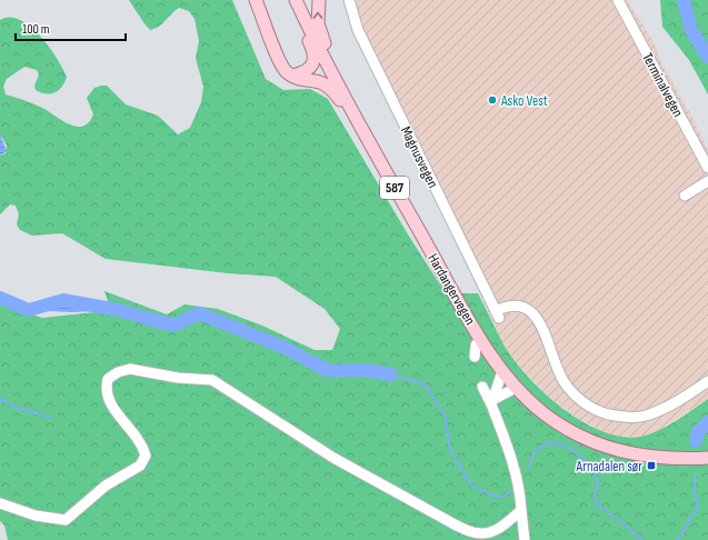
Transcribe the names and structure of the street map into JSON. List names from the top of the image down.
{
  "streets": {
    "main road": ["587", "Hardangervegen"],
    "lane": ["Terminalvegen", "Magnusvegen"]
  },
  "crossings": [
    ["587", "Hardangervegen"]
  ],
  "places": {
    "other": ["Asko Vest"],
    "transit": ["Arnadalen sør"]
  },
  "scale_bar": "100 m"
}
